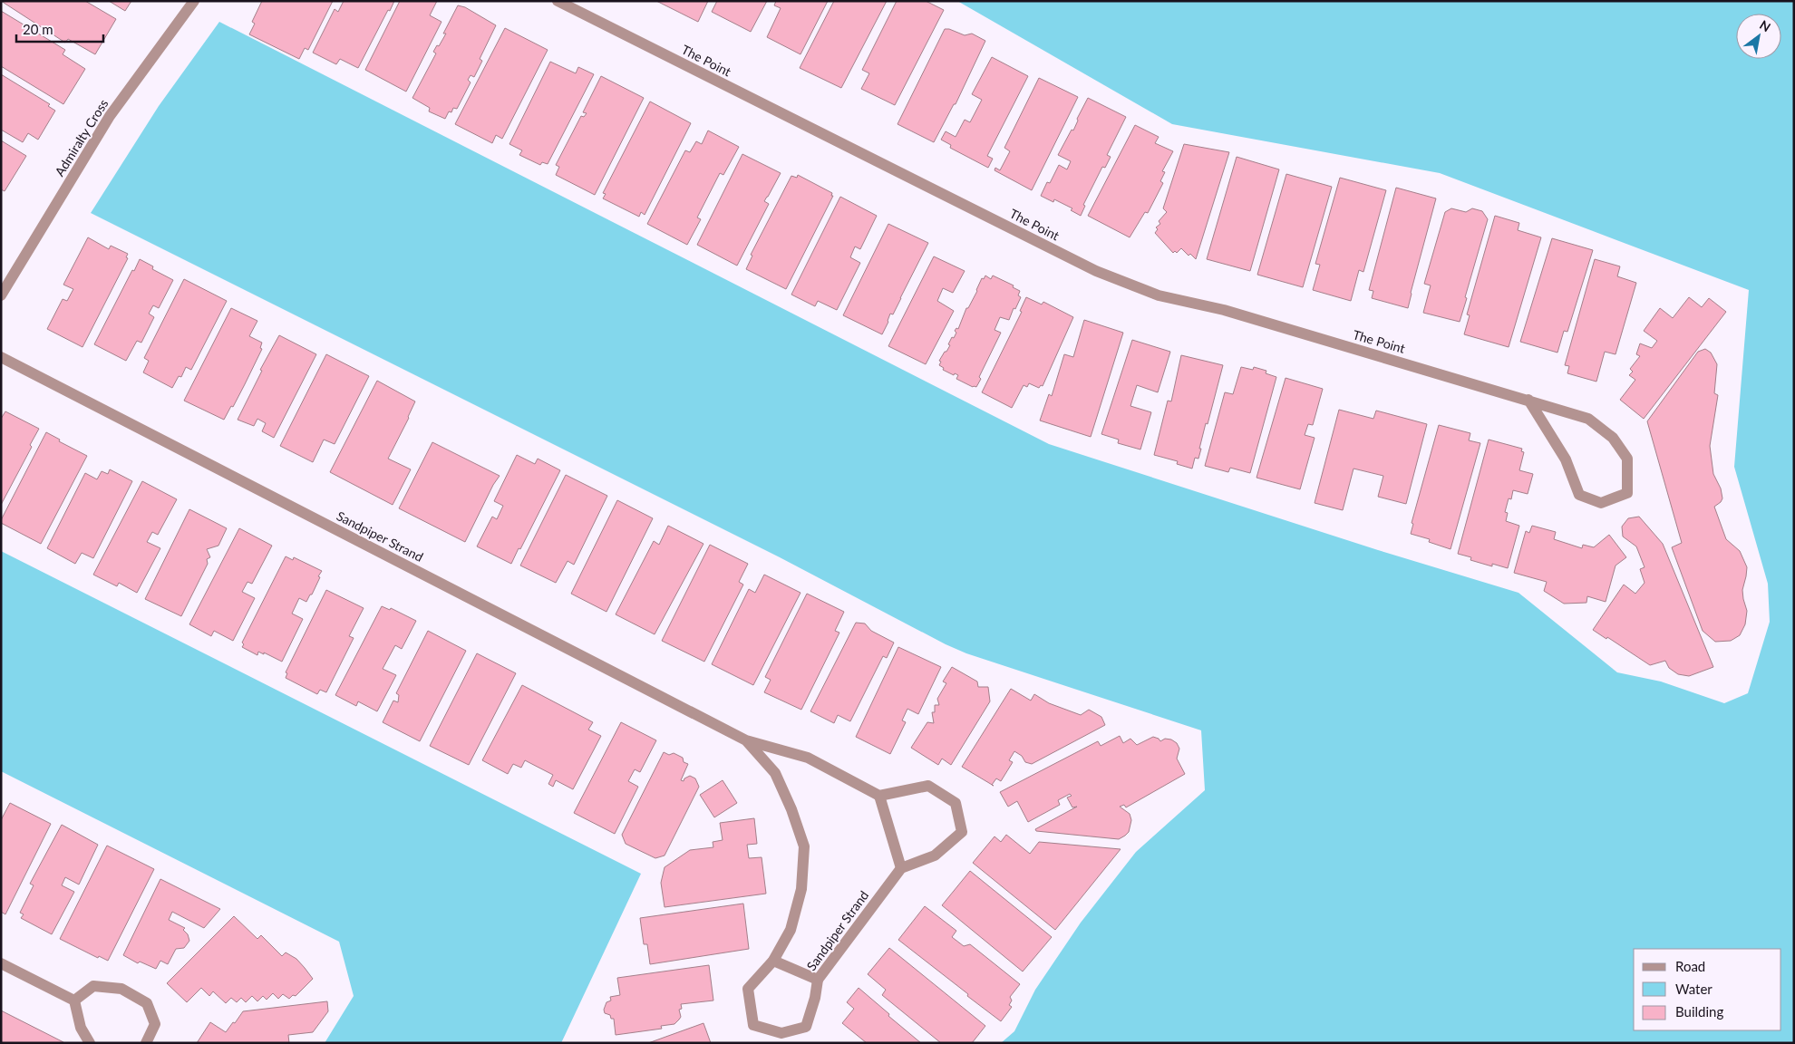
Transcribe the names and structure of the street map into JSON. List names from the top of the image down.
{
  "streets": {
    "street": ["The Point", "Admiralty Cross", "Sandpiper Strand"]
  },
  "legend": ["Road", "Water", "Building"],
  "scale_bar": "20 m",
  "north": "top right"
}
